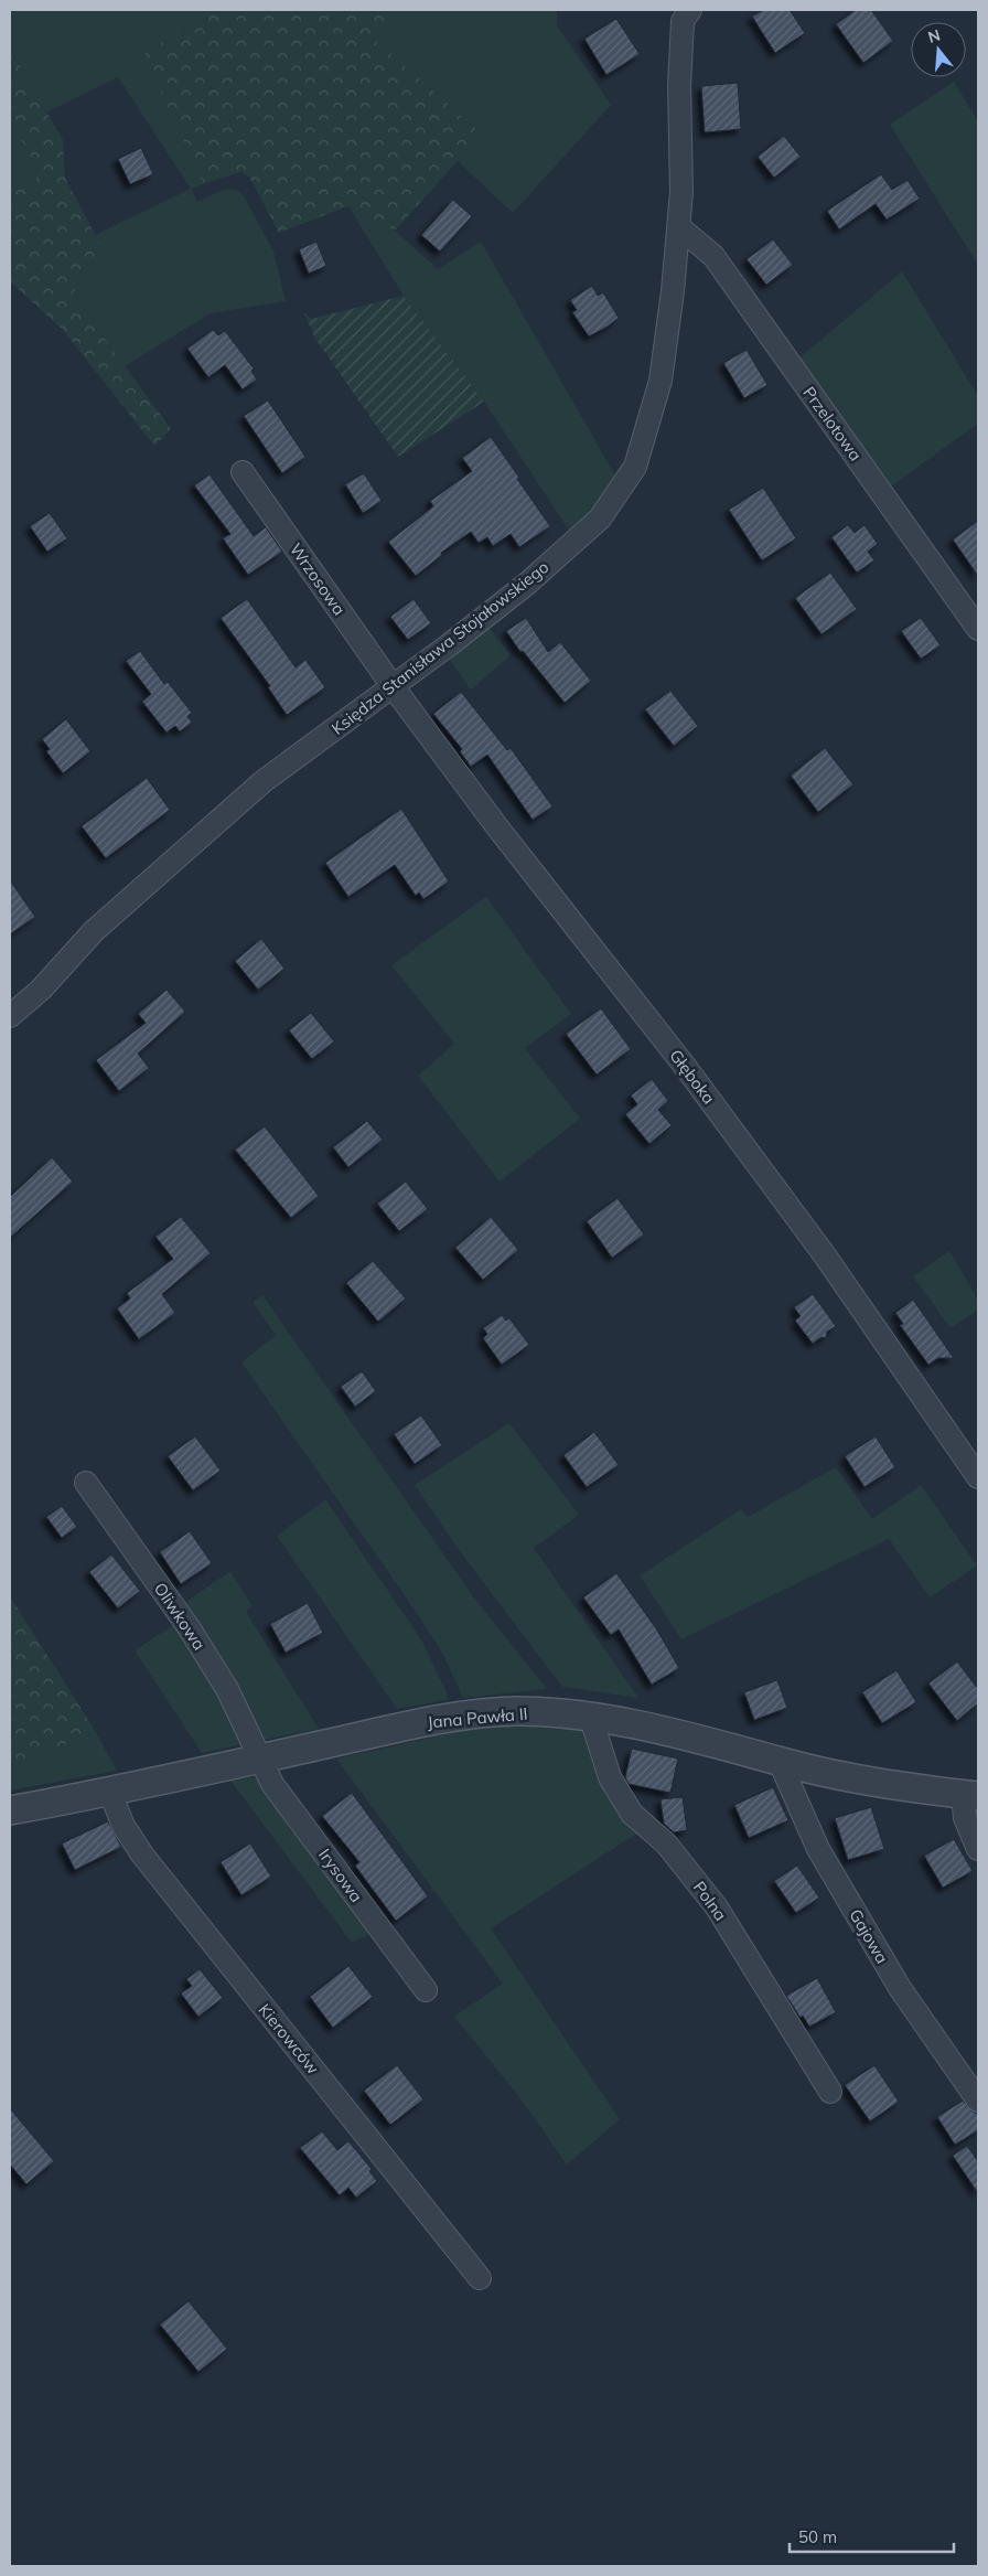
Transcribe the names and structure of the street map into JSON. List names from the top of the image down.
{
  "streets": {
    "street": [
      "Przelotowa",
      "Wrzosowa",
      "Księdza Stanisława Stojałowskiego",
      "Głęboka",
      "Oliwkowa",
      "Jana Pawła II",
      "Irysowa",
      "Polna",
      "Gajowa",
      "Kierowców"
    ]
  },
  "crossings": [
    ["Przelotowa", "Księdza Stanisława Stojałowskiego"],
    ["Wrzosowa", "Księdza Stanisława Stojałowskiego"],
    ["Wrzosowa", "Głęboka"],
    ["Księdza Stanisława Stojałowskiego", "Głęboka"],
    ["Oliwkowa", "Jana Pawła II"],
    ["Oliwkowa", "Irysowa"],
    ["Jana Pawła II", "Irysowa"],
    ["Jana Pawła II", "Polna"],
    ["Jana Pawła II", "Gajowa"],
    ["Jana Pawła II", "Kierowców"]
  ],
  "scale_bar": "50 m",
  "north": "top"
}
